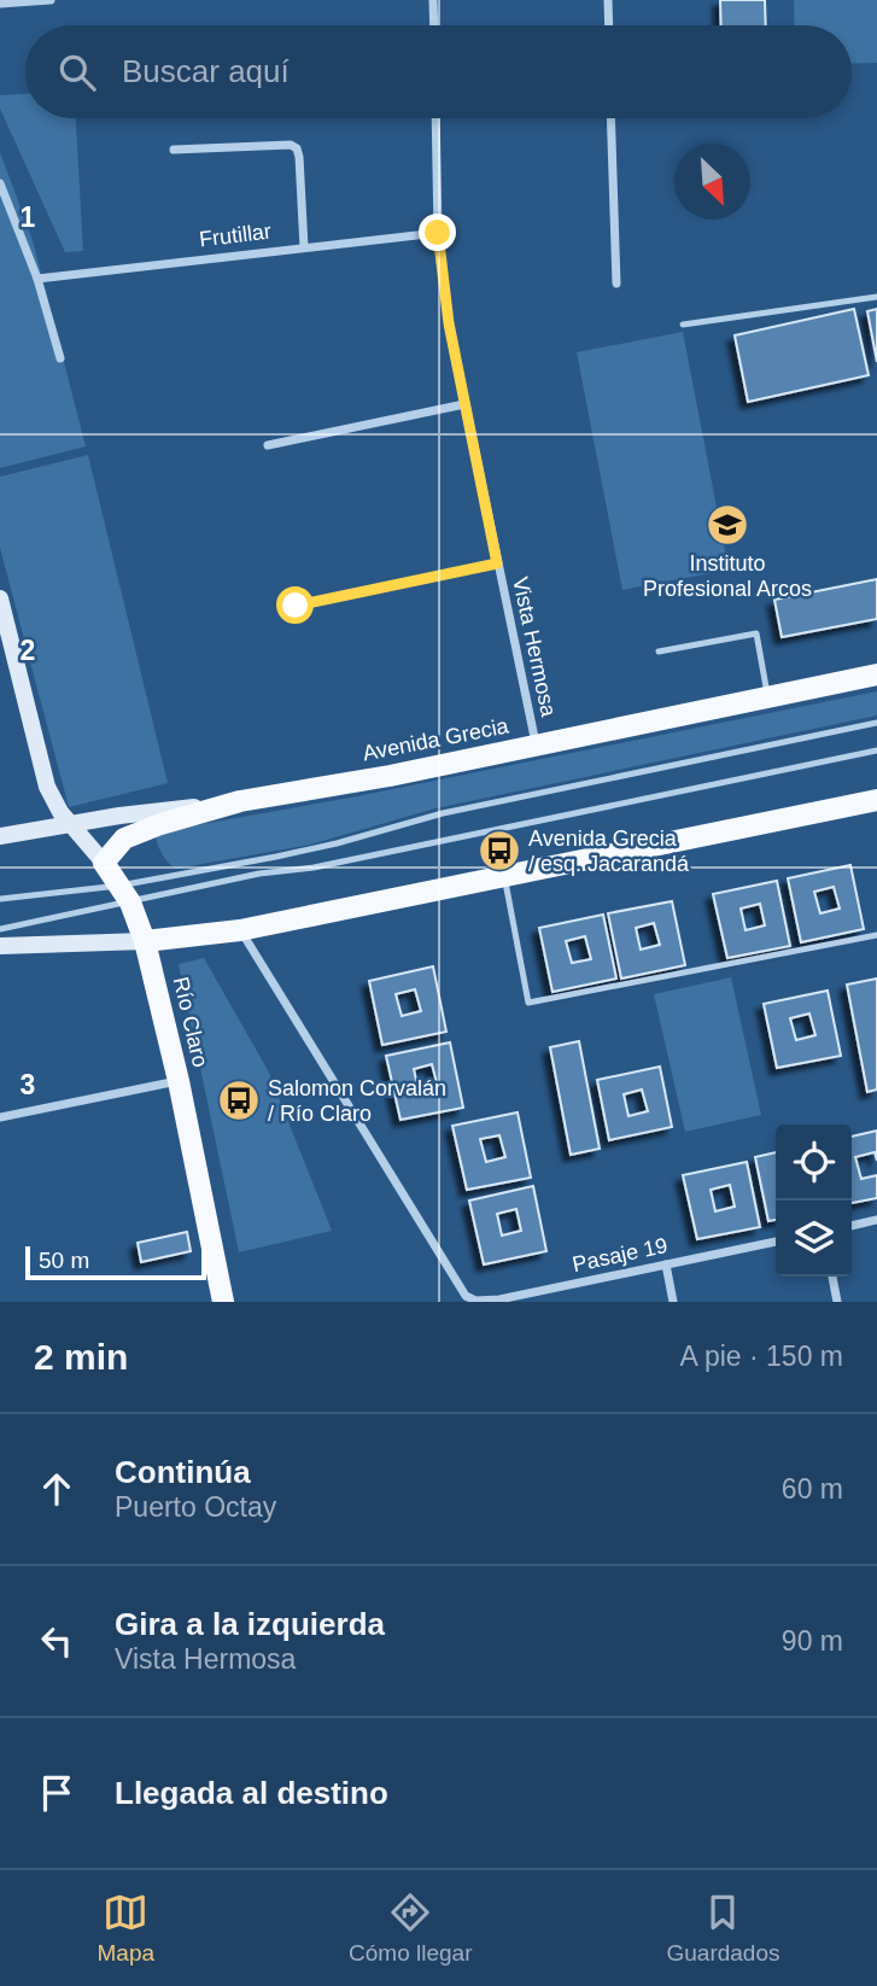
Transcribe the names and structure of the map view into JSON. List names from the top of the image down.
{
  "streets": {
    "main road": ["Avenida Grecia", "Río Claro"],
    "street": ["Frutillar", "Vista Hermosa", "Pasaje 19"]
  },
  "crossings": [
    ["Frutillar", "Vista Hermosa"],
    ["Vista Hermosa", "Avenida Grecia"],
    ["Avenida Grecia", "Río Claro"]
  ],
  "places": {
    "school or university": ["Instituto Profesional Arcos"],
    "bus stop": ["Avenida Grecia / esq. Jacarandá", "Salomon Corvalán / Río Claro"]
  },
  "scale_bar": "50 m",
  "north": "bottom right",
  "page": {
    "search": "Buscar aquí",
    "scale": "50 m",
    "heading": ["2 min", "A pie · 150 m"],
    "list": [
      ["Continúa", "Puerto Octay", "60 m"],
      ["Gira a la izquierda", "Vista Hermosa", "90 m"],
      "Llegada al destino"
    ],
    "nav": ["Mapa", "Cómo llegar", "Guardados"]
  },
  "grid": {
    "rows": ["1", "2", "3"]
  }
}
